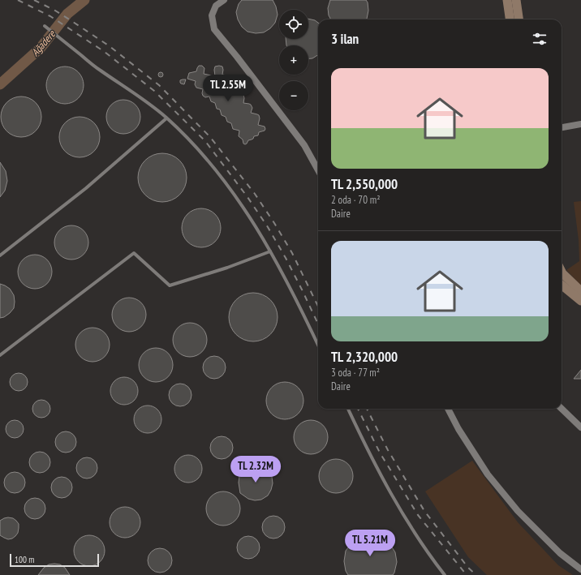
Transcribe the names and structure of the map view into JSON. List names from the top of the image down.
{
  "water": ["Ağadere"],
  "scale_bar": "100 m",
  "page": {
    "map_buttons": ["+", "−"],
    "heading": "3 ilan",
    "list": [
      {
        "name": "TL 2,550,000",
        "note": "2 oda · 70 m² · Daire"
      },
      {
        "name": "TL 2,320,000",
        "note": "3 oda · 77 m² · Daire"
      }
    ],
    "price": ["TL 2.55M", "TL 2.32M", "TL 5.21M"],
    "scale": "100 m"
  }
}
